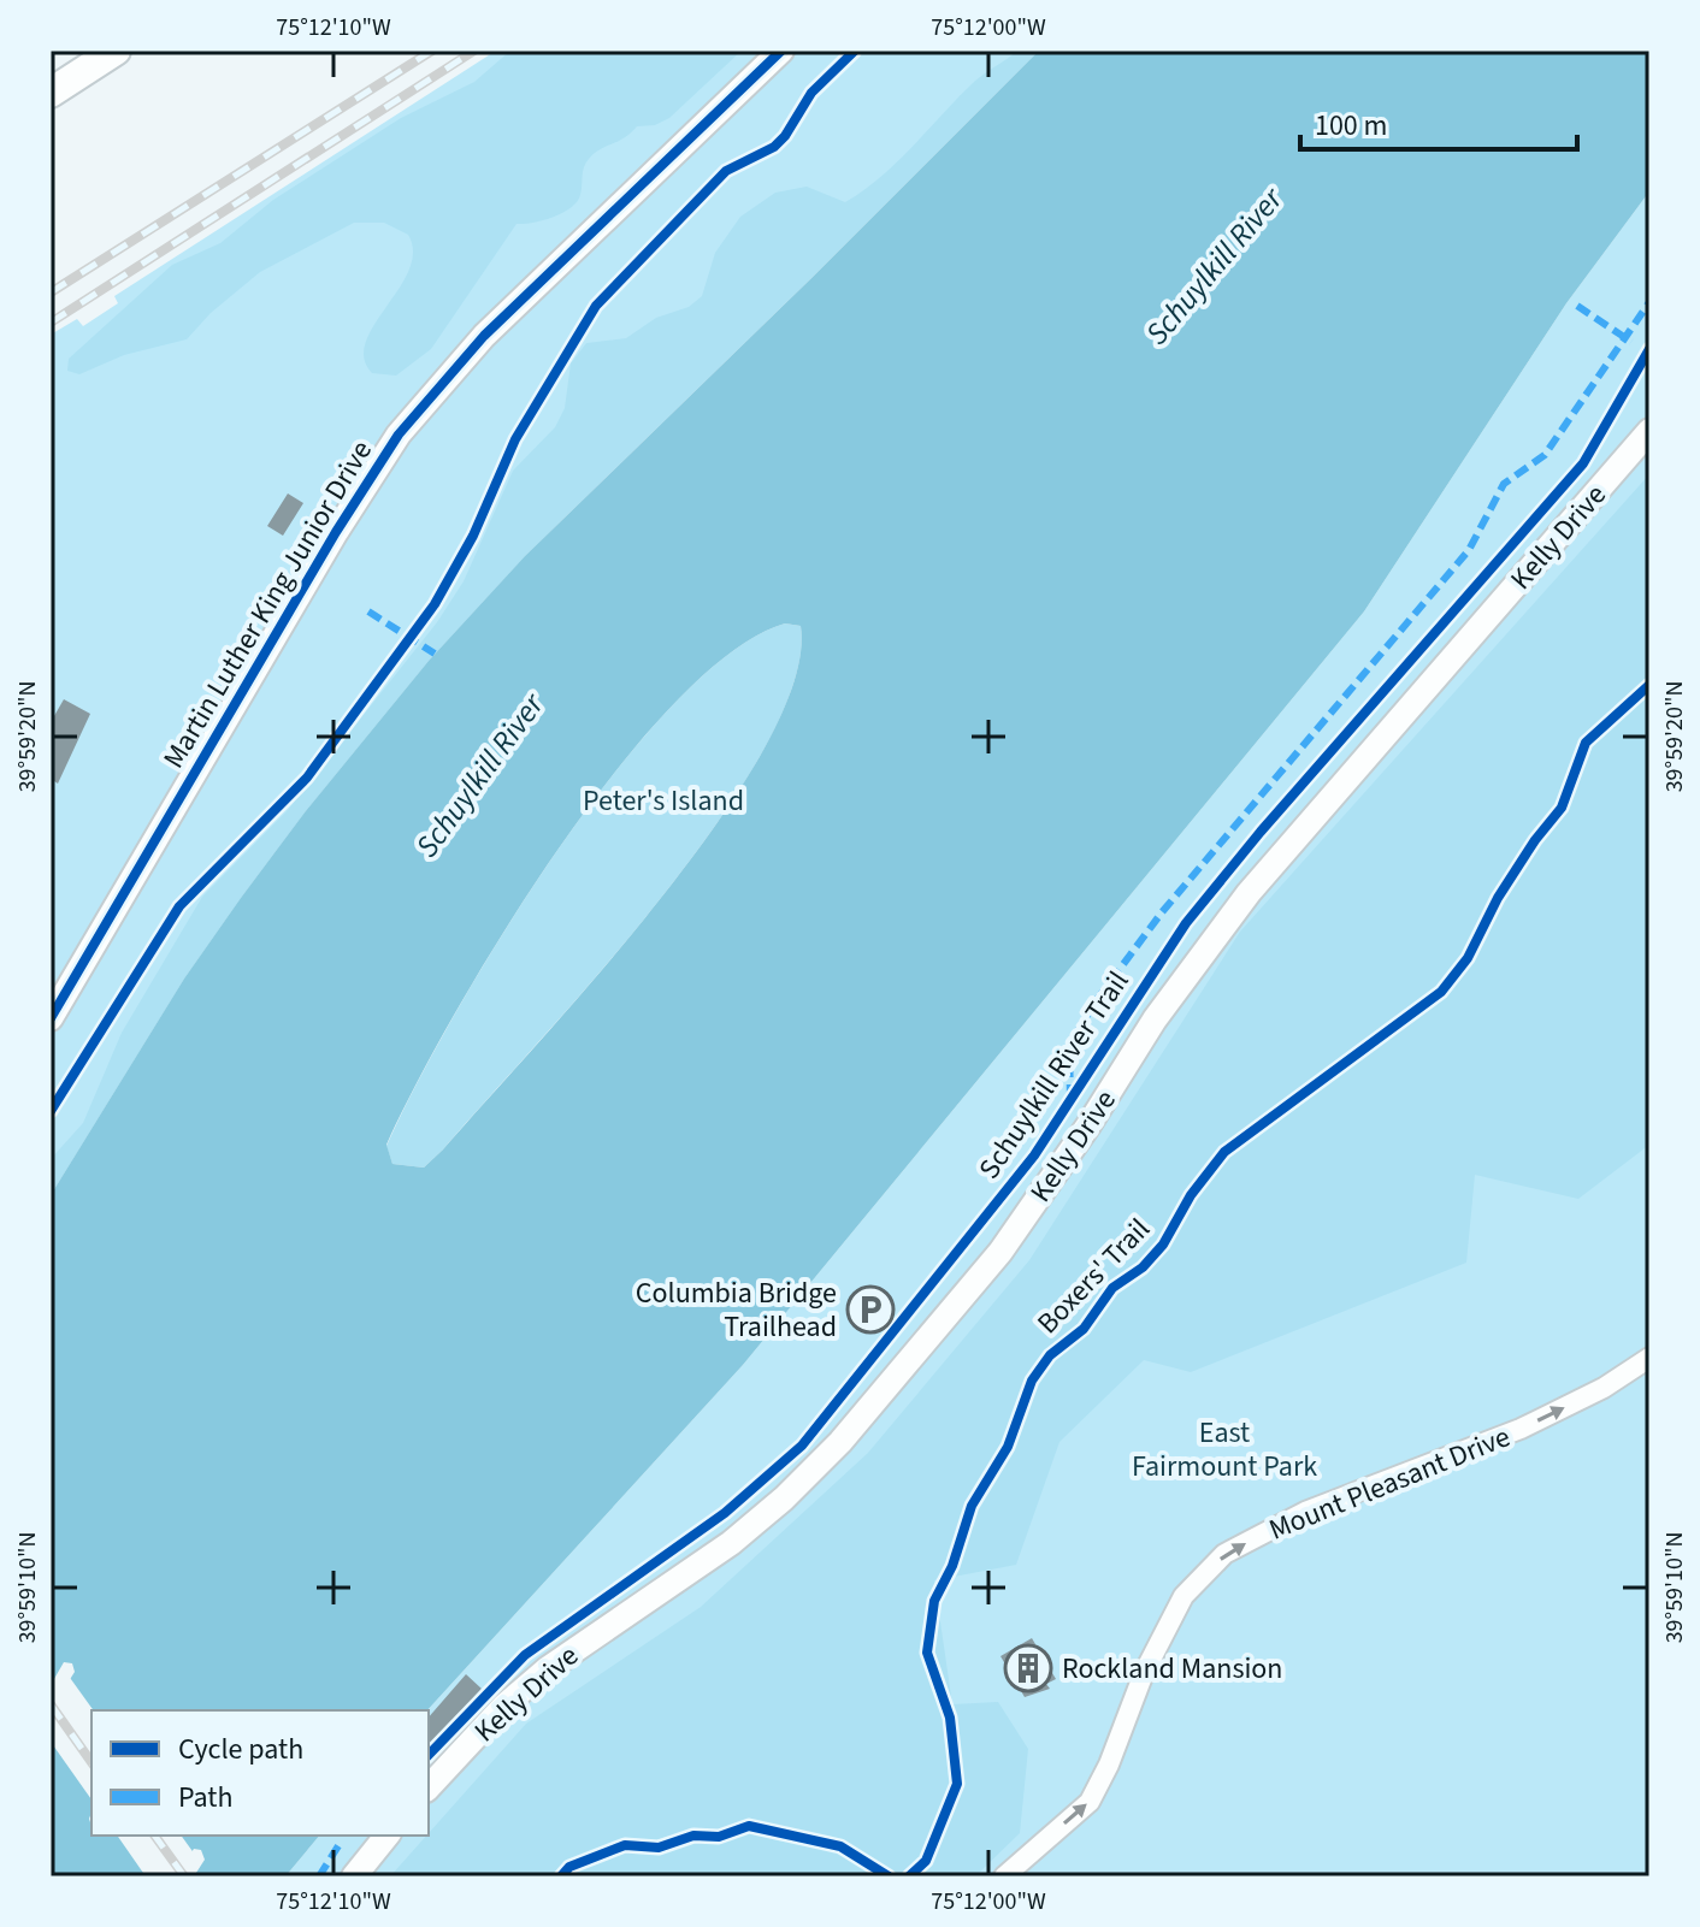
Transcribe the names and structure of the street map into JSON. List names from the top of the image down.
{
  "streets": {
    "main road": ["Kelly Drive", "Martin Luther King Junior Drive"],
    "street": ["Mount Pleasant Drive"],
    "cycle path": ["Schuylkill River Trail", "Boxers' Trail"]
  },
  "one_way": ["Mount Pleasant Drive"],
  "water": ["Schuylkill River"],
  "parks": ["Peter's Island", "East Fairmount Park"],
  "places": {
    "parking": ["Columbia Bridge Trailhead"],
    "building": ["Rockland Mansion"]
  },
  "legend": ["Cycle path", "Path"],
  "scale_bar": "100 m",
  "coordinates": [
    "75°12'10\"W",
    "75°12'00\"W",
    "39°59'20\"N",
    "39°59'10\"N"
  ]
}
